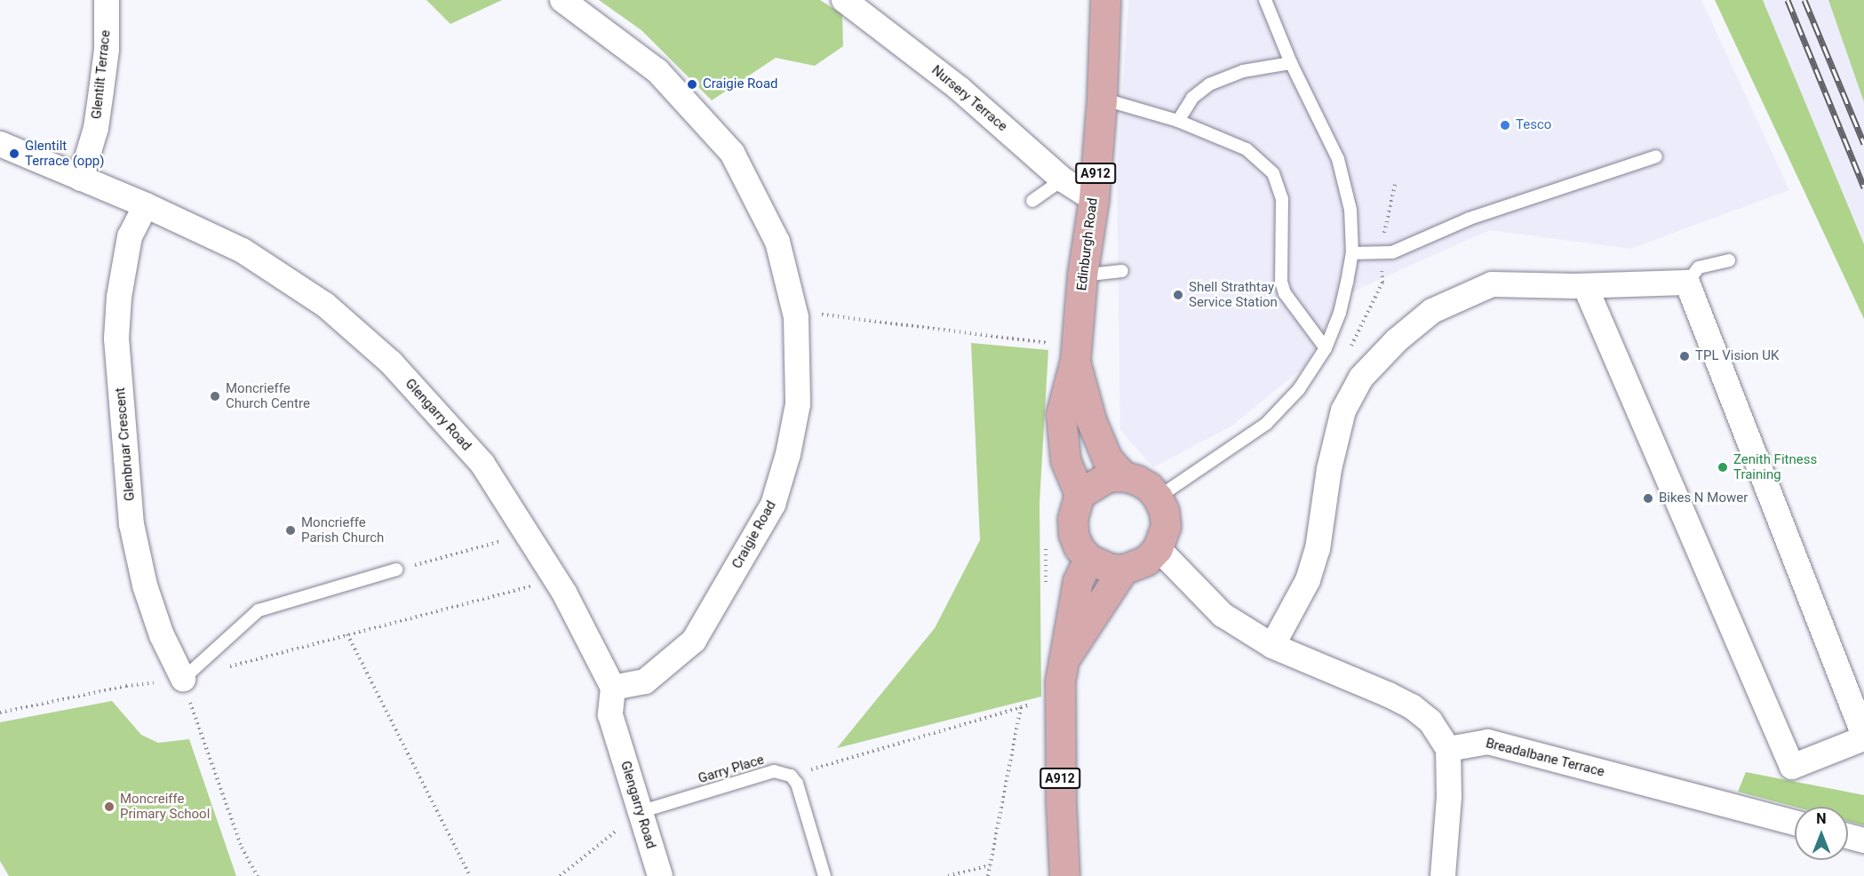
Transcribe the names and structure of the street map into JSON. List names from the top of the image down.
{
  "streets": {
    "main road": ["A912", "Edinburgh Road"],
    "street": [
      "Glentilt Terrace",
      "Nursery Terrace",
      "Glengarry Road",
      "Glenbruar Crescent",
      "Craigie Road",
      "Breadalbane Terrace"
    ],
    "lane": ["Garry Place"]
  },
  "crossings": [
    ["Glentilt Terrace", "Glengarry Road"],
    ["Nursery Terrace", "Edinburgh Road"],
    ["A912", "Edinburgh Road"],
    ["Glengarry Road", "Glenbruar Crescent"],
    ["Glengarry Road", "Craigie Road"],
    ["Glengarry Road", "Garry Place"]
  ],
  "places": [
    "Craigie Road",
    "Tesco",
    "Glentilt Terrace (opp)",
    "Shell Strathtay Service Station",
    "TPL Vision UK",
    "Moncrieffe Church Centre",
    "Zenith Fitness Training",
    "Bikes N Mower",
    "Moncrieffe Parish Church",
    "Moncreiffe Primary School"
  ],
  "north": "top"
}
